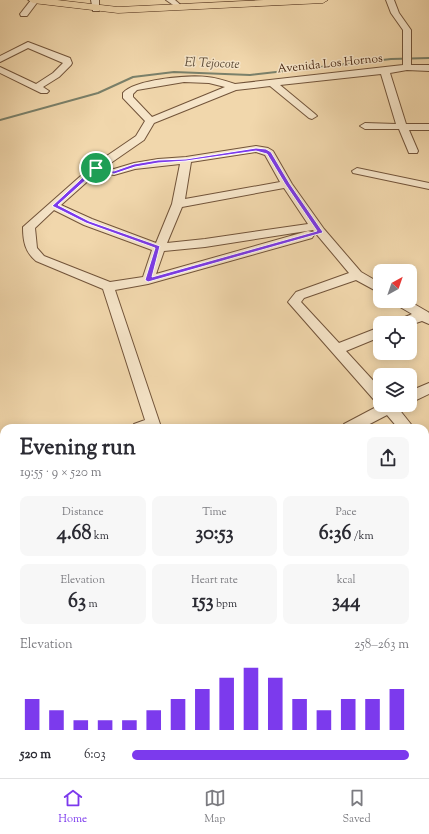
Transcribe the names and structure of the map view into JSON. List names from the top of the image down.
{
  "streets": {
    "street": ["Avenida Los Hornos"]
  },
  "water": ["El Tejocote"],
  "north": "top right",
  "page": {
    "heading": ["Evening run", "19:55 · 9 × 520 m"],
    "stats": [
      ["Distance", "4.68 km"],
      ["Time", "30:53"],
      ["Pace", "6:36 /km"],
      ["Elevation", "63 m"],
      ["Heart rate", "153 bpm"],
      ["kcal", "344"]
    ],
    "chart": ["Elevation", "258–263 m"],
    "list": [
      {
        "name": "520 m",
        "note": "6:03"
      }
    ],
    "tabs": ["Home", "Map", "Saved"]
  }
}
